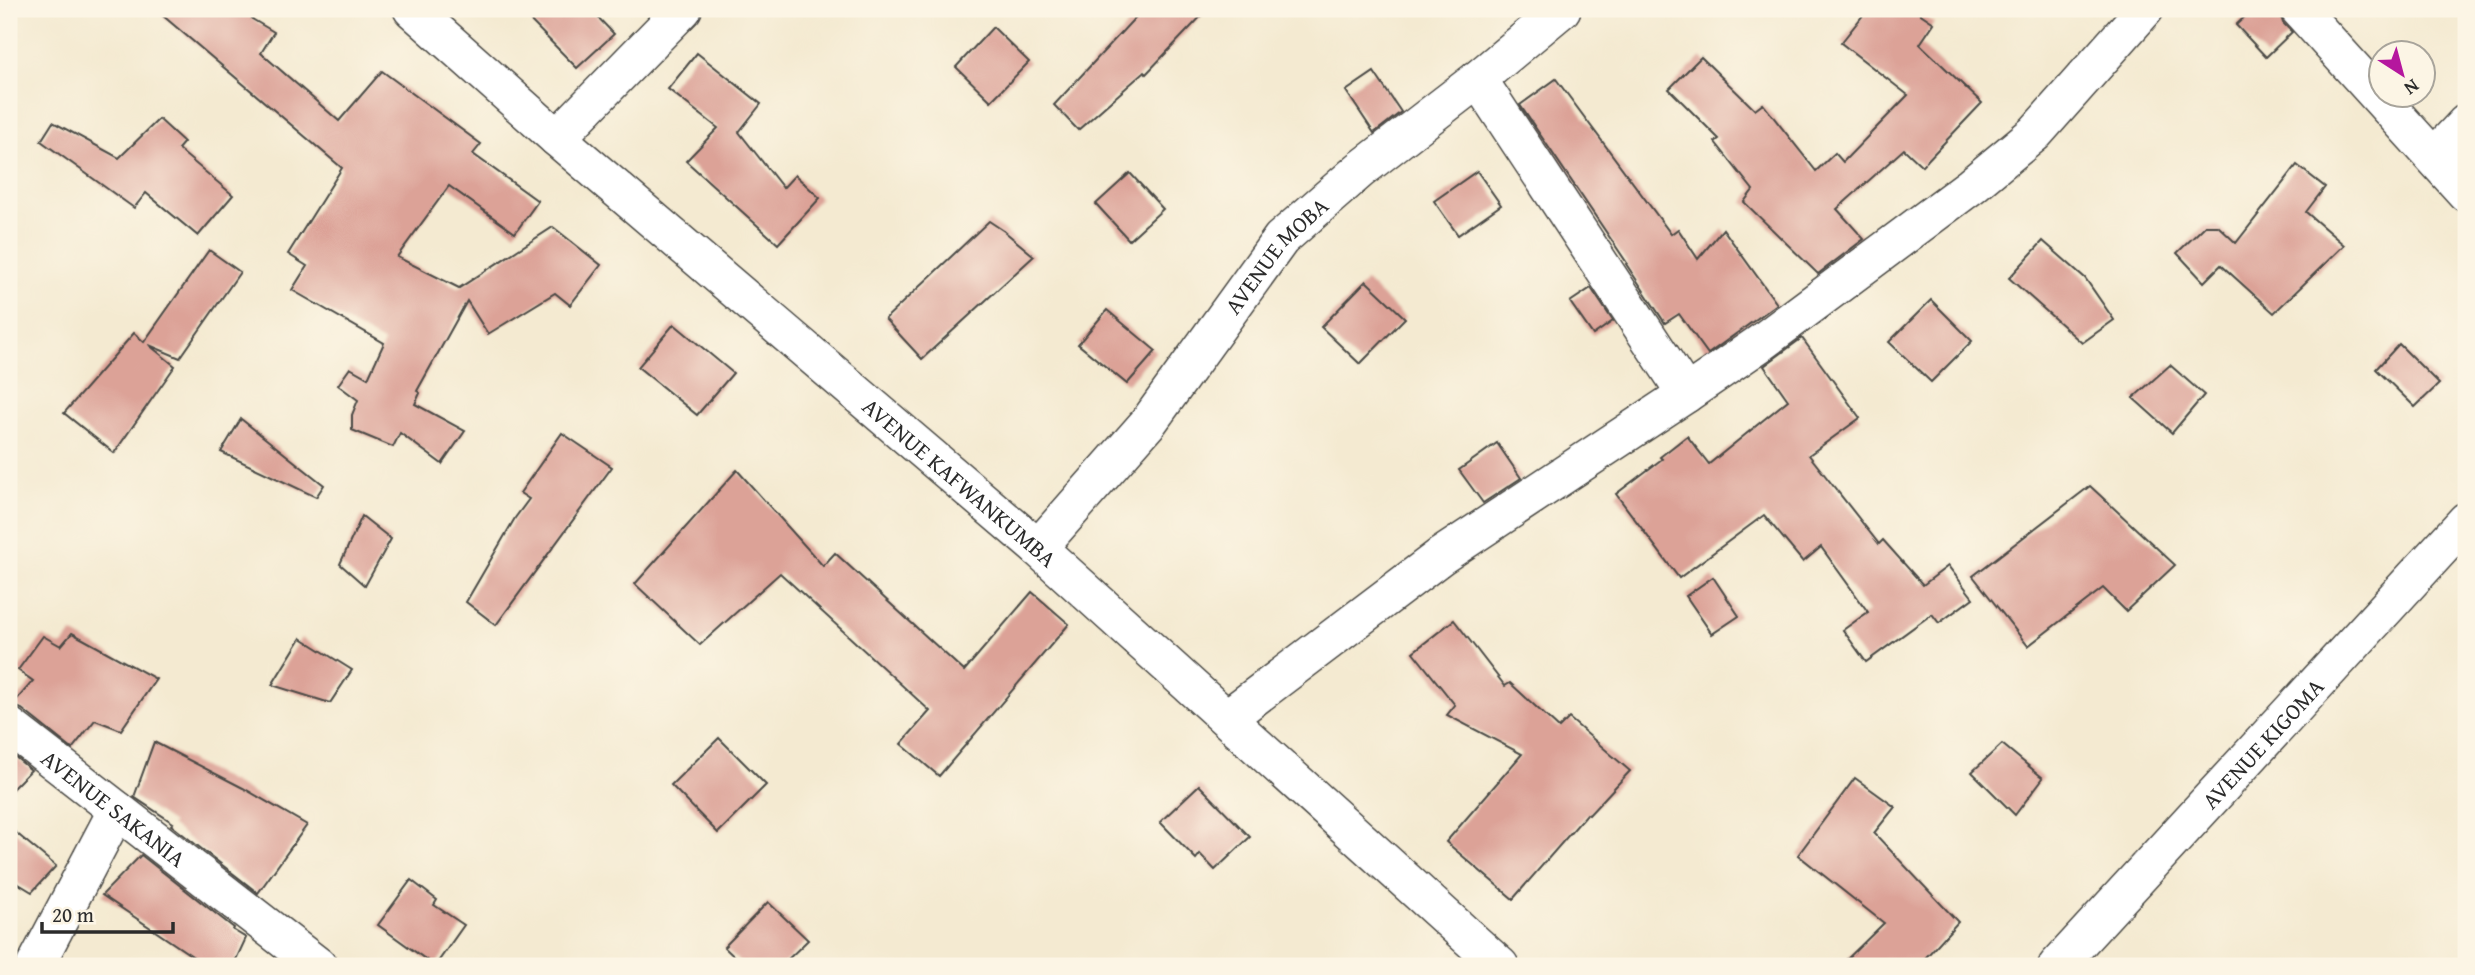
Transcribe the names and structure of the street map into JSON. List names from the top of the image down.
{
  "streets": {
    "street": [
      "AVENUE MOBA",
      "AVENUE KAFWANKUMBA",
      "AVENUE KIGOMA",
      "AVENUE SAKANIA"
    ]
  },
  "crossings": [
    ["AVENUE MOBA", "AVENUE KAFWANKUMBA"]
  ],
  "scale_bar": "20 m",
  "north": "bottom right"
}
